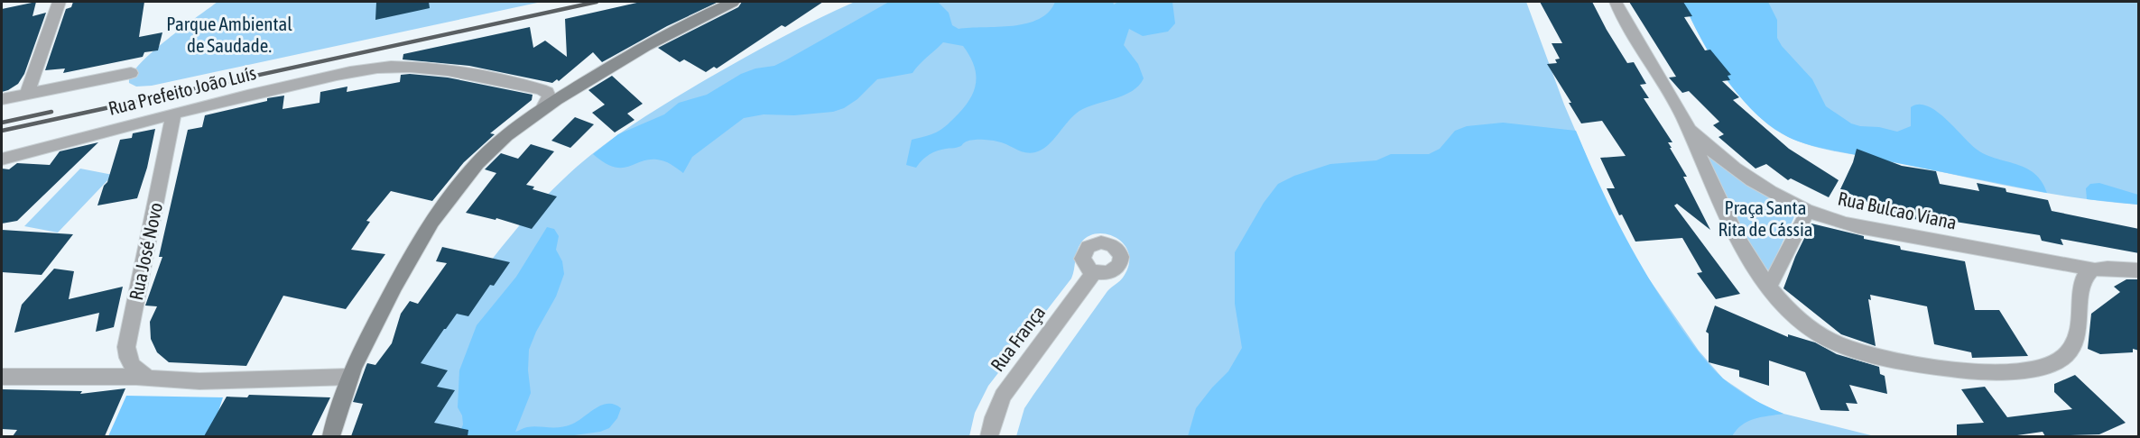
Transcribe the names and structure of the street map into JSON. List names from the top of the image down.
{
  "streets": {
    "street": [
      "Rua Prefeito João Luís",
      "Rua Bulcao Viana",
      "Rua José Novo",
      "Rua França"
    ]
  },
  "crossings": [
    ["Rua Prefeito João Luís", "Rua José Novo"]
  ],
  "parks": ["Parque Ambiental de Saudade.", "Praça Santa Rita de Cássia"]
}
